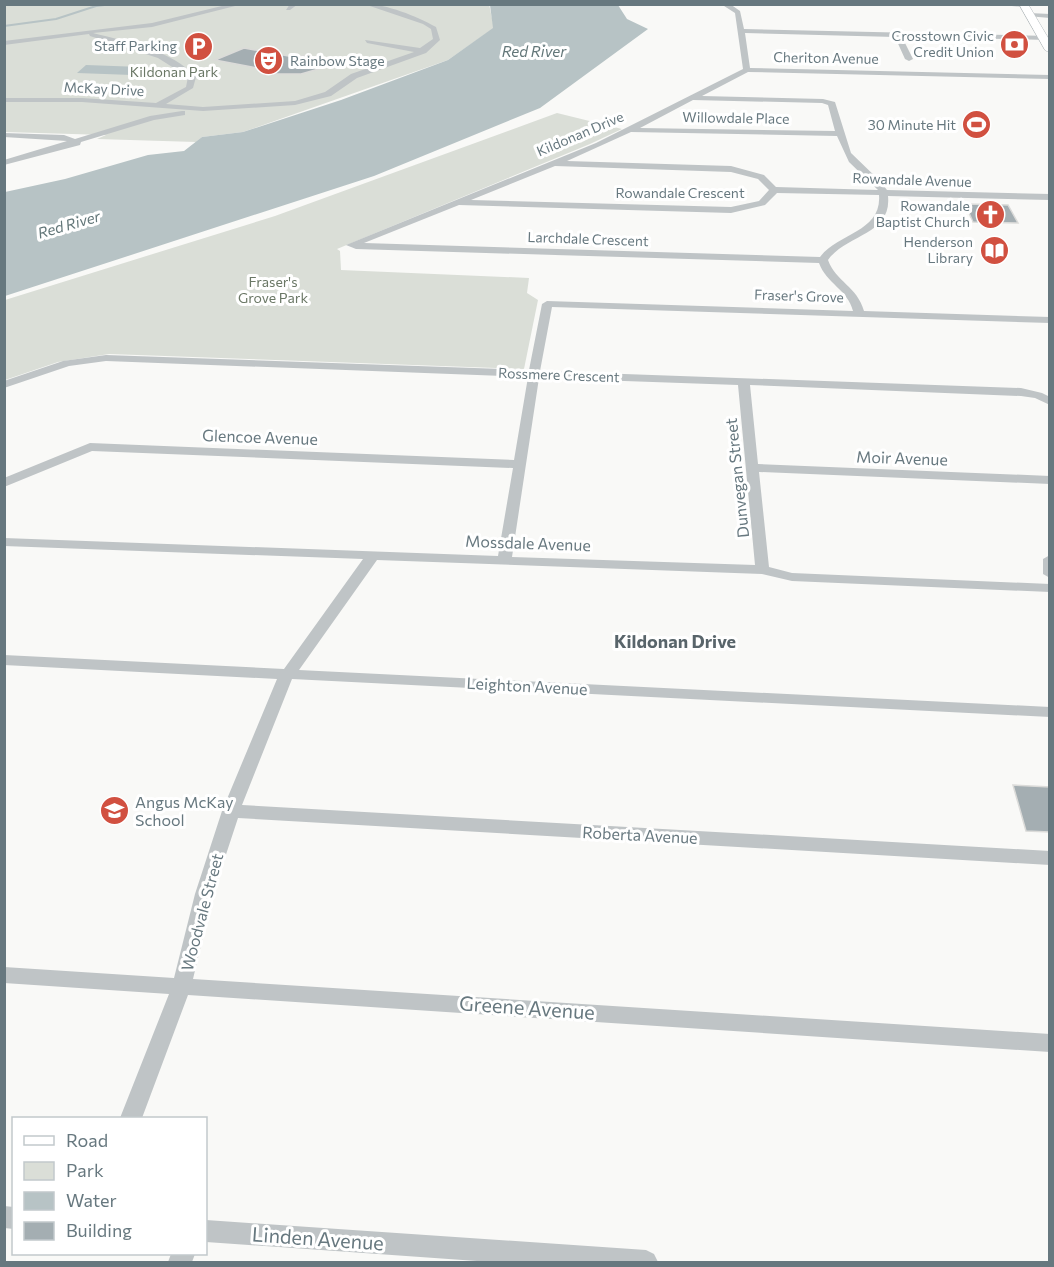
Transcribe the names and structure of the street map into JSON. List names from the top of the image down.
{
  "streets": {
    "street": [
      "Cheriton Avenue",
      "McKay Drive",
      "Willowdale Place",
      "Kildonan Drive",
      "Rowandale Avenue",
      "Rowandale Crescent",
      "Larchdale Crescent",
      "Fraser's Grove",
      "Rossmere Crescent",
      "Glencoe Avenue",
      "Moir Avenue",
      "Dunvegan Street",
      "Mossdale Avenue",
      "Leighton Avenue",
      "Roberta Avenue",
      "Woodvale Street",
      "Greene Avenue",
      "Linden Avenue"
    ]
  },
  "crossings": [
    ["Cheriton Avenue", "Kildonan Drive"],
    ["Willowdale Place", "Kildonan Drive"],
    ["Kildonan Drive", "Rowandale Crescent"],
    ["Kildonan Drive", "Larchdale Crescent"],
    ["Rowandale Avenue", "Rowandale Crescent"],
    ["Fraser's Grove", "Rossmere Crescent"],
    ["Rossmere Crescent", "Dunvegan Street"],
    ["Moir Avenue", "Dunvegan Street"],
    ["Dunvegan Street", "Mossdale Avenue"],
    ["Mossdale Avenue", "Woodvale Street"],
    ["Leighton Avenue", "Woodvale Street"],
    ["Roberta Avenue", "Woodvale Street"],
    ["Woodvale Street", "Greene Avenue"]
  ],
  "districts": ["Kildonan Drive"],
  "water": ["Red River"],
  "parks": ["Kildonan Park", "Fraser's Grove Park"],
  "places": {
    "bank": ["Crosstown Civic Credit Union"],
    "parking": ["Staff Parking"],
    "theatre": ["Rainbow Stage"],
    "sports": ["30 Minute Hit"],
    "church": ["Rowandale Baptist Church"],
    "library": ["Henderson Library"],
    "school or university": ["Angus McKay School"]
  },
  "legend": [
    "Road",
    "Park",
    "Water",
    "Building"
  ]
}
